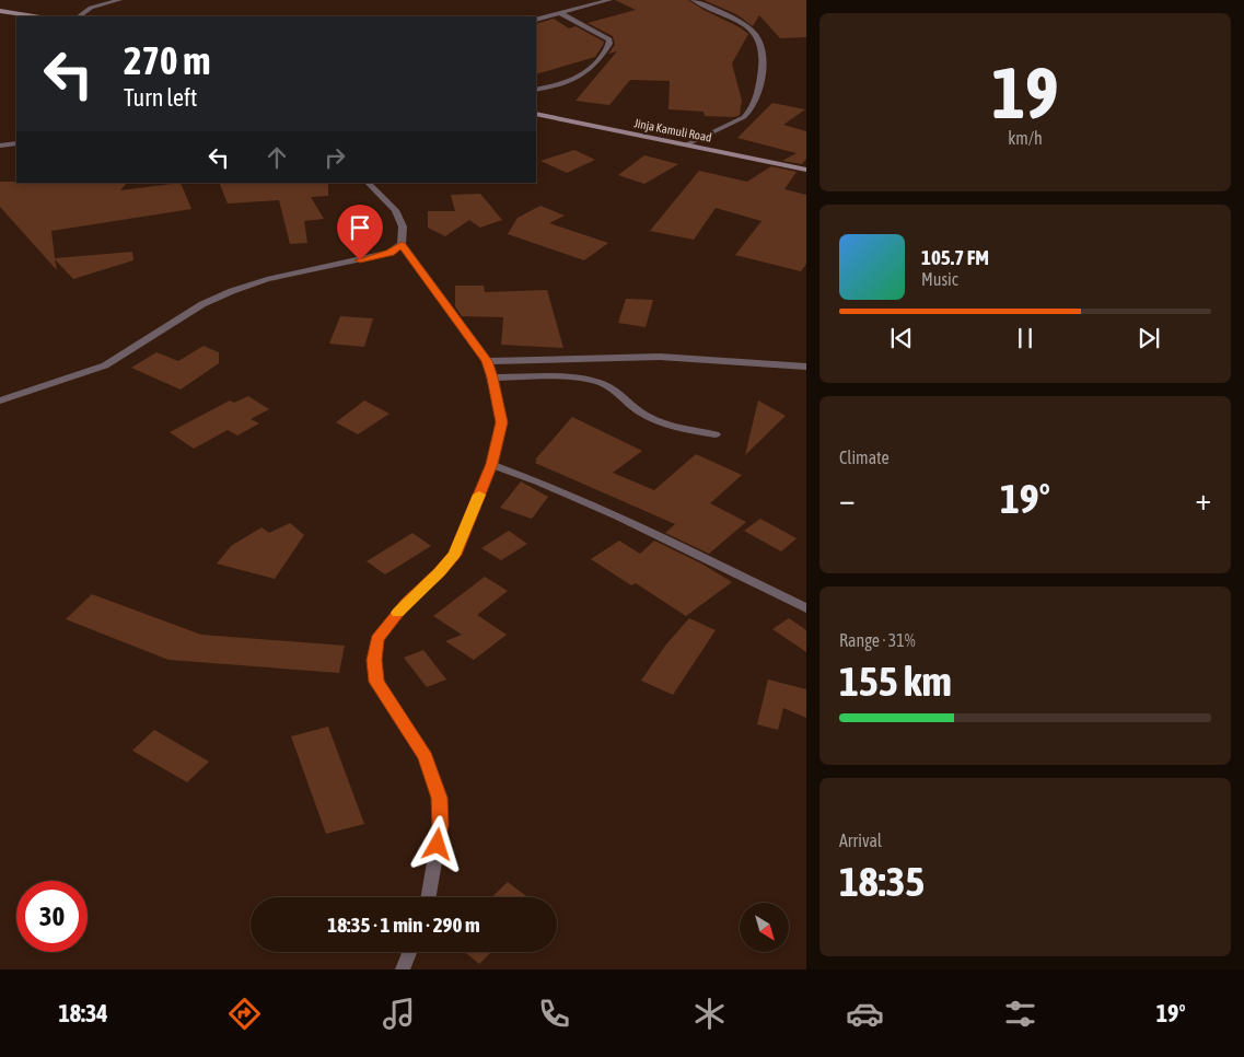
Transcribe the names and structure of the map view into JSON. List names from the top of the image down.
{
  "streets": {
    "main road": ["Jinja Kamuli Road"]
  },
  "north": "bottom right",
  "page": {
    "tile": [
      ["19", "km/h"],
      "Climate",
      ["Range · 31%", "155 km"],
      ["Arrival", "18:35"]
    ],
    "turn": ["270 m", "Turn left"],
    "song": ["105.7 FM", "Music"],
    "heat": ["−", "19°", "+"],
    "limit": "30",
    "trip": "18:35 · 1 min · 290 m",
    "tabs": ["18:34", "19°"]
  }
}
